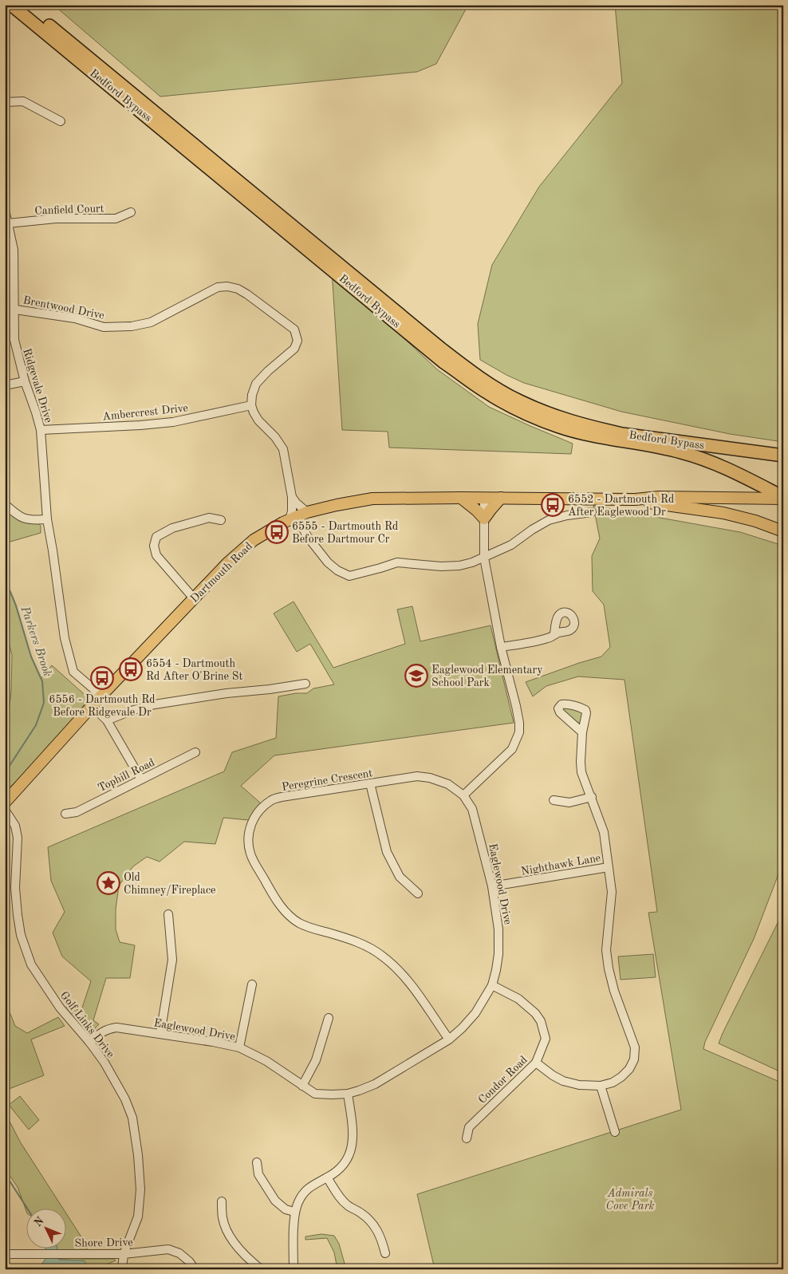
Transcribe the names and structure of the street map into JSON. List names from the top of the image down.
{
  "streets": {
    "highway": ["Bedford Bypass"],
    "main road": ["Dartmouth Road"],
    "street": [
      "Canfield Court",
      "Brentwood Drive",
      "Ridgevale Drive",
      "Ambercrest Drive",
      "Tophill Road",
      "Peregrine Crescent",
      "Nighthawk Lane",
      "Eaglewood Drive",
      "Golf Links Drive",
      "Condor Road",
      "Shore Drive"
    ]
  },
  "crossings": [
    ["Bedford Bypass", "Dartmouth Road"],
    ["Canfield Court", "Ridgevale Drive"],
    ["Brentwood Drive", "Ridgevale Drive"],
    ["Brentwood Drive", "Ambercrest Drive"],
    ["Ridgevale Drive", "Ambercrest Drive"],
    ["Ridgevale Drive", "Dartmouth Road"],
    ["Peregrine Crescent", "Eaglewood Drive"],
    ["Nighthawk Lane", "Eaglewood Drive"],
    ["Eaglewood Drive", "Golf Links Drive"],
    ["Eaglewood Drive", "Condor Road"],
    ["Golf Links Drive", "Shore Drive"]
  ],
  "water": ["Parkers Brook"],
  "parks": ["Admirals Cove Park"],
  "places": {
    "bus stop": [
      "6552 - Dartmouth Rd After Eaglewood Dr",
      "6555 - Dartmouth Rd Before Dartmour Cr",
      "6554 - Dartmouth Rd After O'Brine St",
      "6556 - Dartmouth Rd Before Ridgevale Dr"
    ],
    "school or university": ["Eaglewood Elementary School Park"],
    "place": ["Old Chimney/Fireplace"]
  },
  "north": "top left"
}
